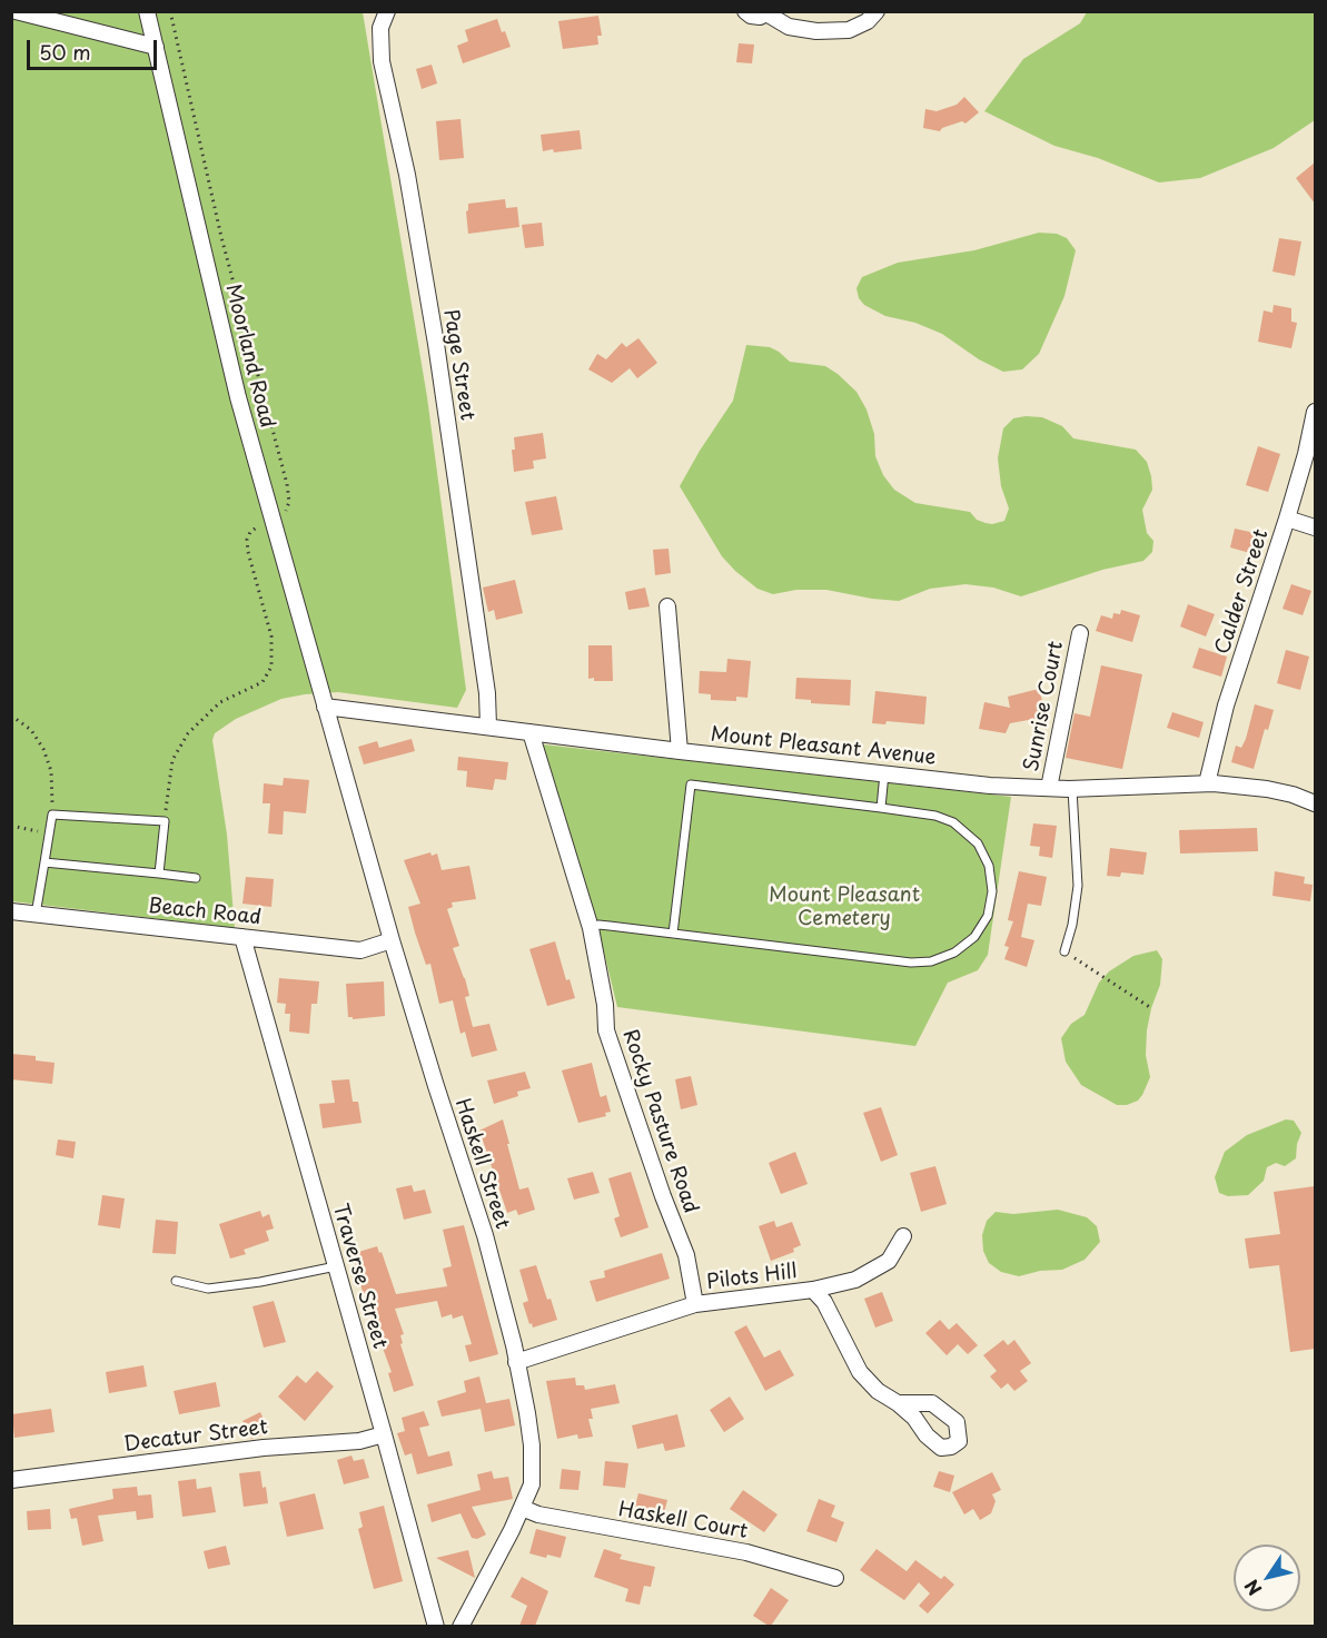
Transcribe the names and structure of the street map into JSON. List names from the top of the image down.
{
  "streets": {
    "street": [
      "Moorland Road",
      "Page Street",
      "Calder Street",
      "Sunrise Court",
      "Mount Pleasant Avenue",
      "Beach Road",
      "Rocky Pasture Road",
      "Haskell Street",
      "Traverse Street",
      "Pilots Hill",
      "Decatur Street",
      "Haskell Court"
    ]
  },
  "crossings": [
    ["Moorland Road", "Mount Pleasant Avenue"],
    ["Moorland Road", "Haskell Street"],
    ["Page Street", "Mount Pleasant Avenue"],
    ["Calder Street", "Mount Pleasant Avenue"],
    ["Sunrise Court", "Mount Pleasant Avenue"],
    ["Mount Pleasant Avenue", "Rocky Pasture Road"],
    ["Mount Pleasant Avenue", "Haskell Street"],
    ["Beach Road", "Haskell Street"],
    ["Beach Road", "Traverse Street"],
    ["Rocky Pasture Road", "Pilots Hill"],
    ["Haskell Street", "Haskell Court"],
    ["Traverse Street", "Decatur Street"]
  ],
  "parks": ["Mount Pleasant Cemetery"],
  "scale_bar": "50 m",
  "north": "bottom left"
}
